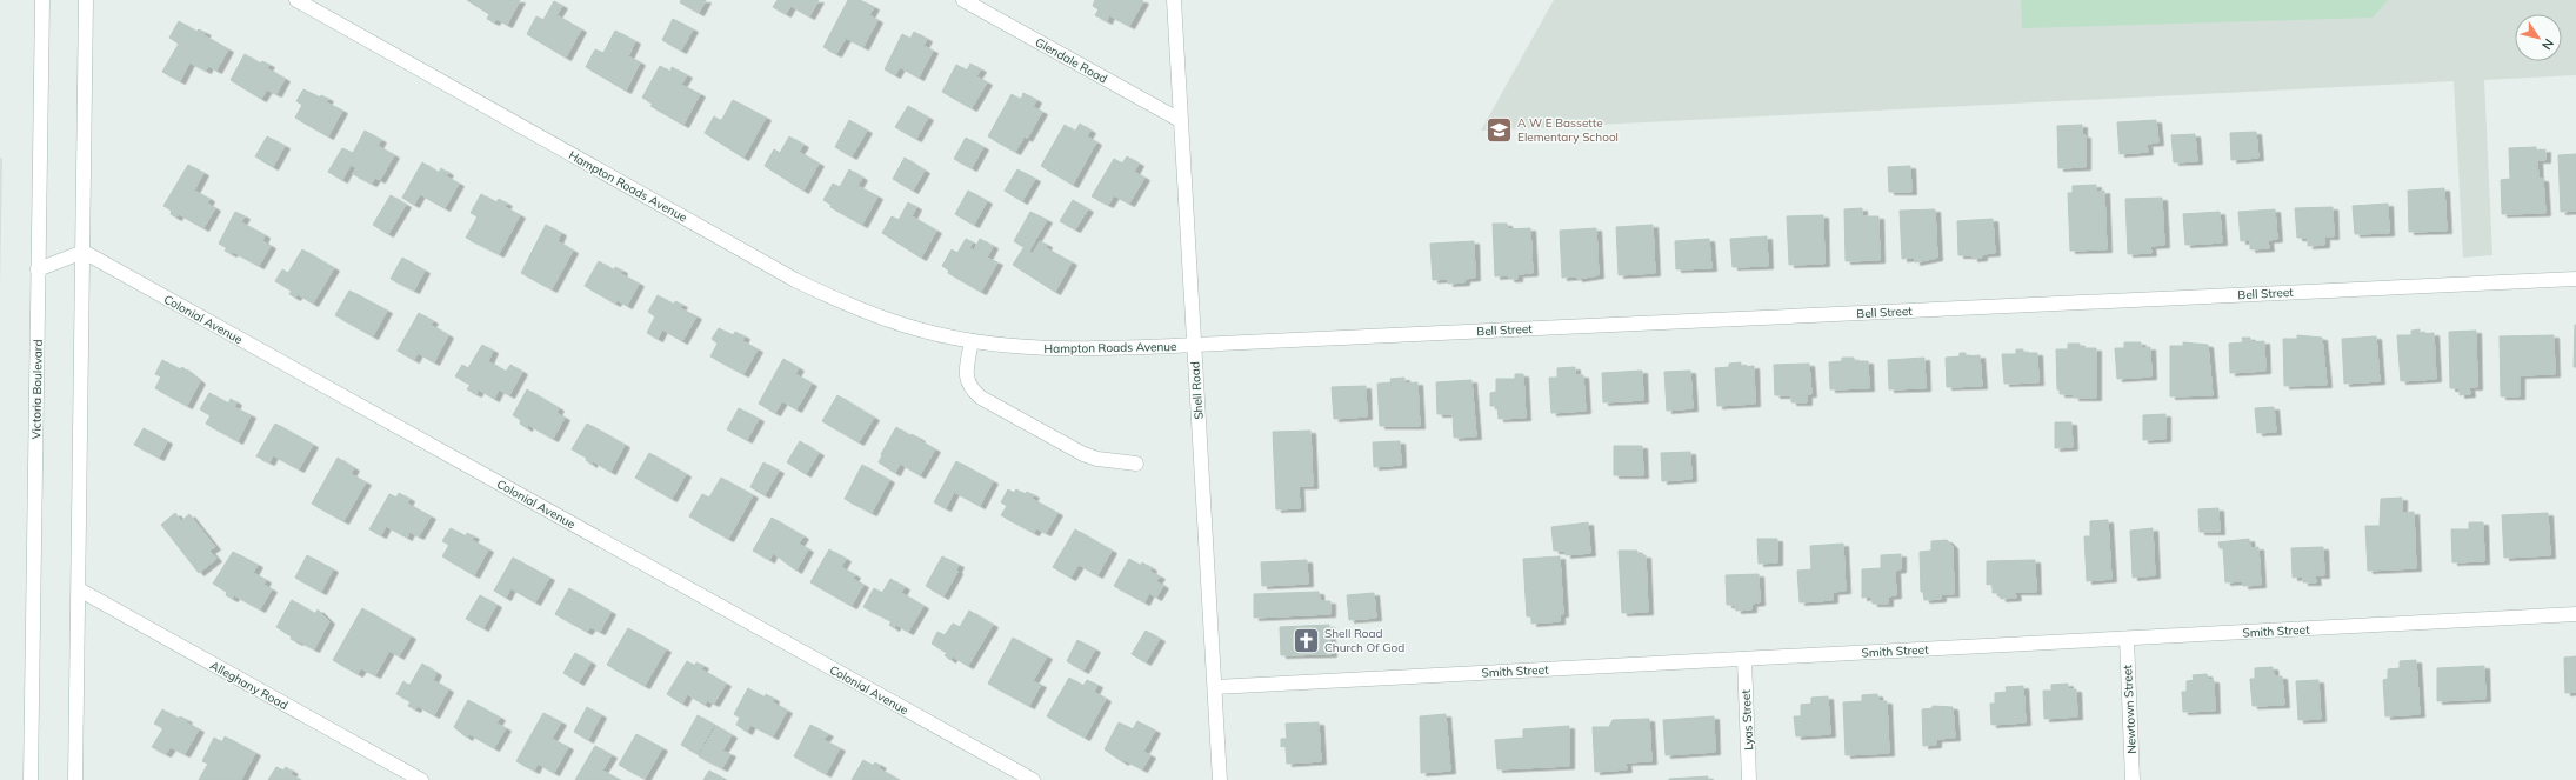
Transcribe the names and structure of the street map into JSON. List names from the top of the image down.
{
  "streets": {
    "street": [
      "Glendale Road",
      "Hampton Roads Avenue",
      "Bell Street",
      "Colonial Avenue",
      "Victoria Boulevard",
      "Shell Road",
      "Smith Street",
      "Alleghany Road",
      "Newtown Street",
      "Lyas Street"
    ]
  },
  "crossings": [
    ["Glendale Road", "Shell Road"],
    ["Hampton Roads Avenue", "Bell Street"],
    ["Hampton Roads Avenue", "Shell Road"],
    ["Bell Street", "Shell Road"],
    ["Shell Road", "Smith Street"],
    ["Smith Street", "Newtown Street"],
    ["Smith Street", "Lyas Street"]
  ],
  "places": {
    "school or university": ["A W E Bassette Elementary School"],
    "church": ["Shell Road Church Of God"]
  },
  "north": "bottom right"
}
